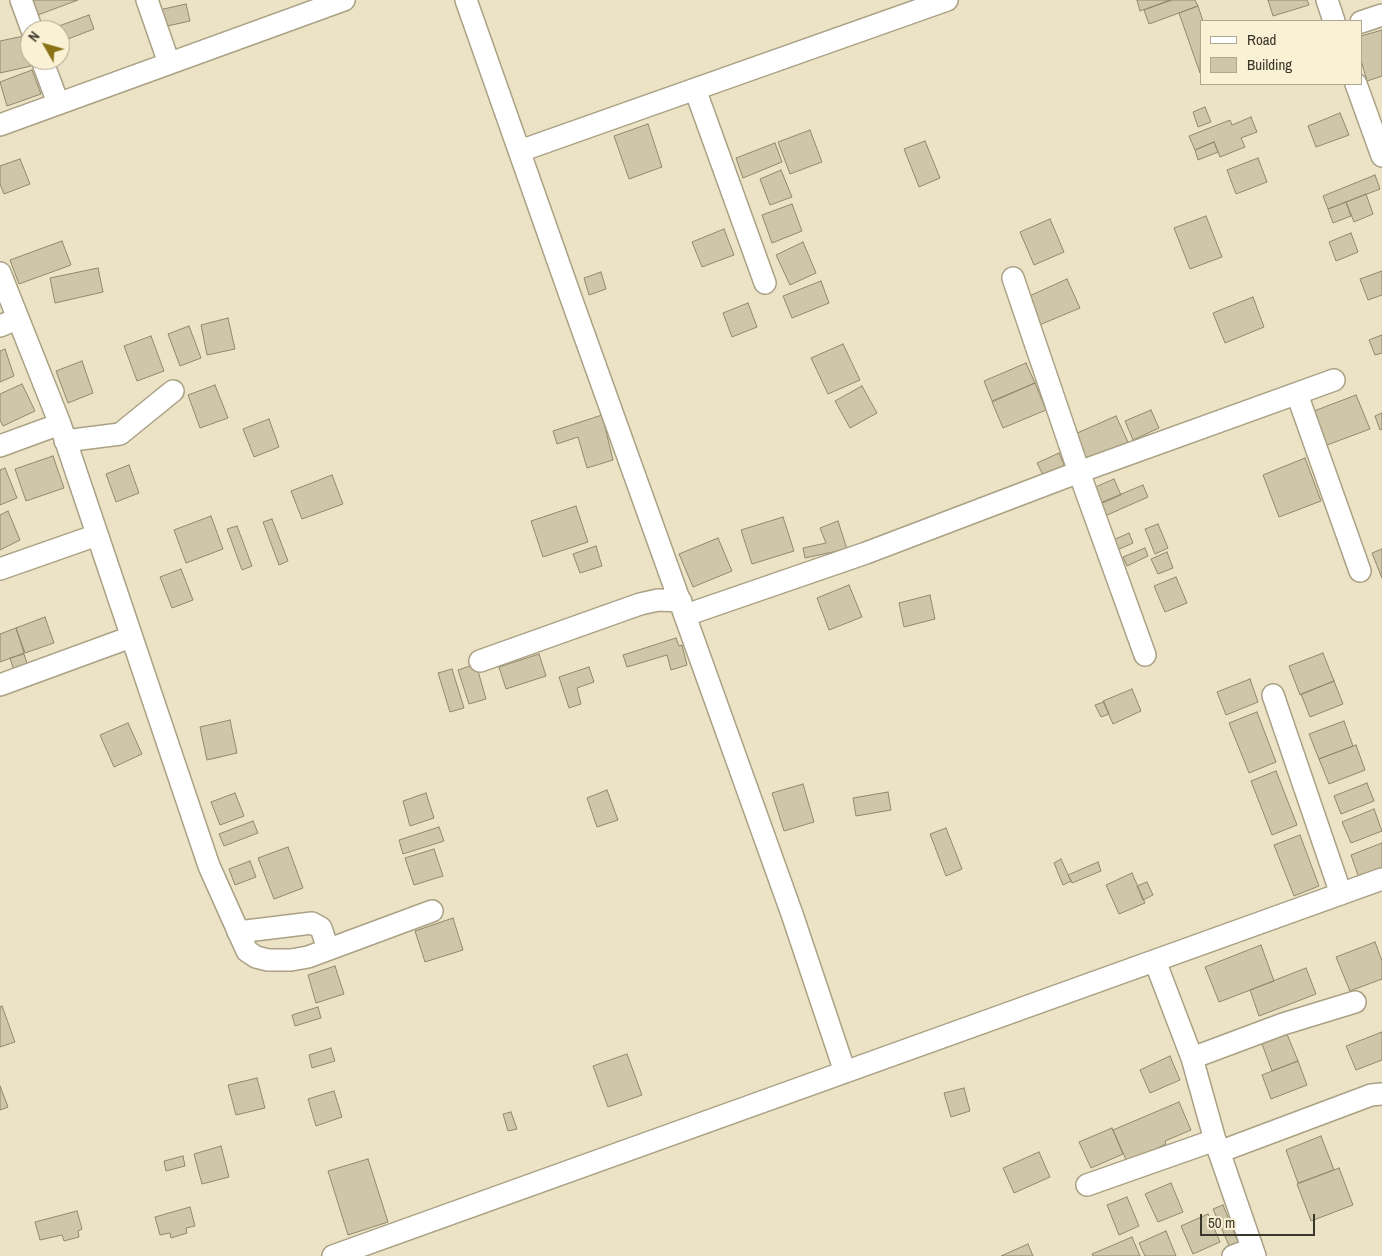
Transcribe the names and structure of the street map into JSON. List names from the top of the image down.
{
  "legend": ["Road", "Building"],
  "scale_bar": "50 m",
  "north": "top left"
}
